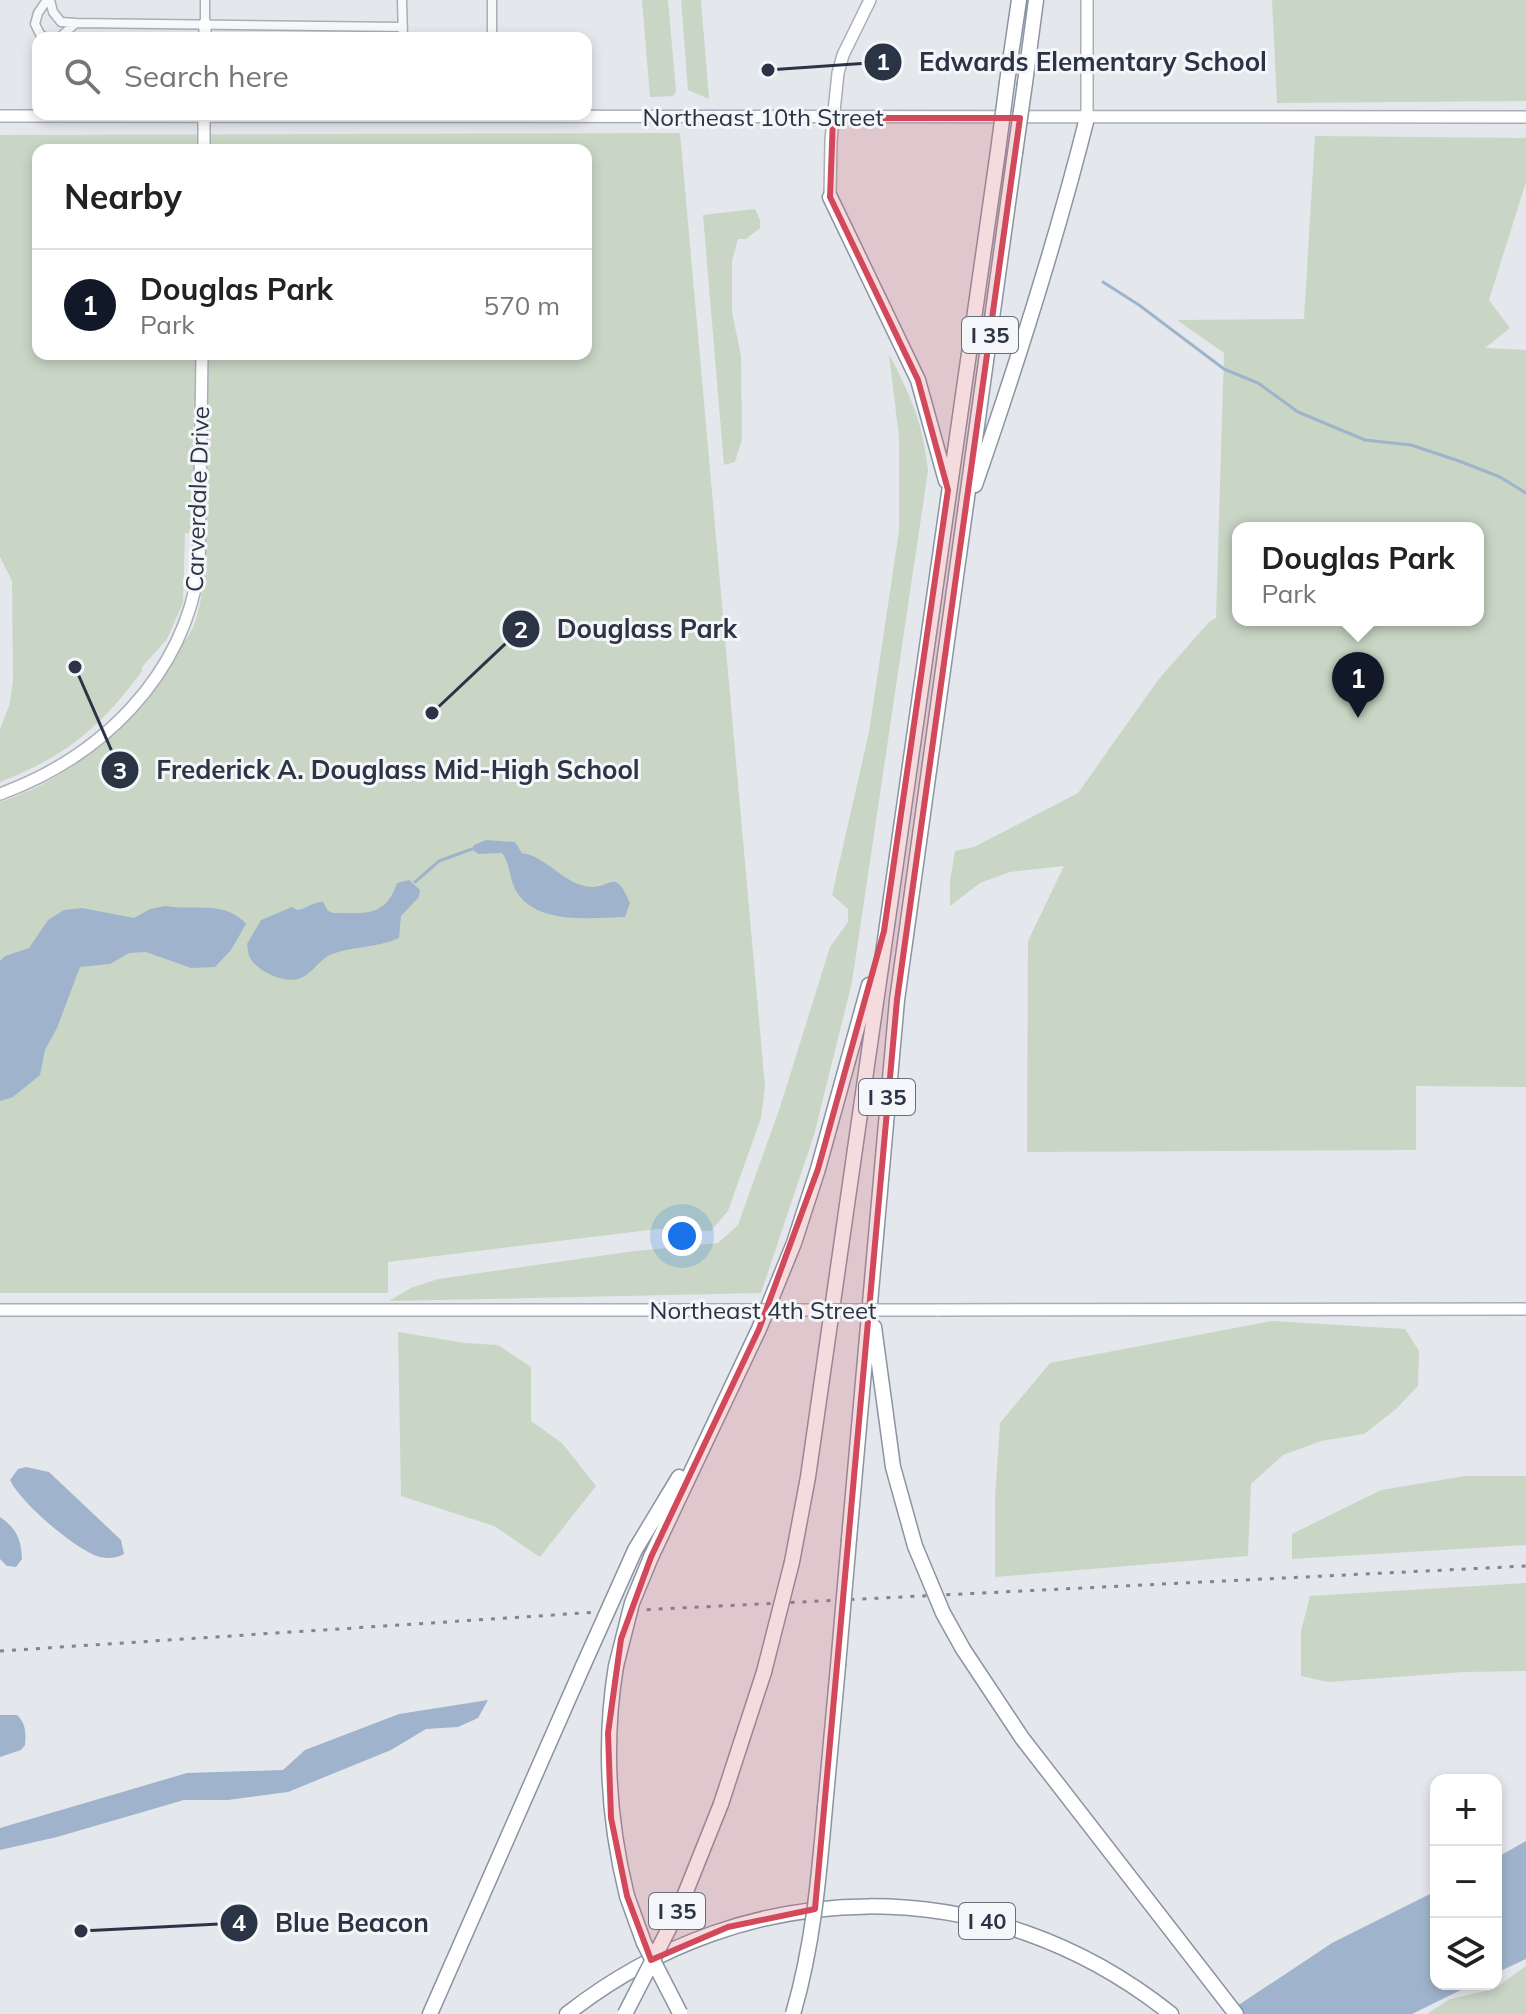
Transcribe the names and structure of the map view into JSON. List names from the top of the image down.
{
  "streets": {
    "highway": ["I 35", "I 40"],
    "street": ["Northeast 10th Street", "Carverdale Drive", "Northeast 4th Street"]
  },
  "places": [
    "Edwards Elementary School",
    "Frederick A. Douglass Mid-High School",
    "Douglass Park",
    "Blue Beacon"
  ],
  "page": {
    "search": "Search here",
    "heading": "Nearby",
    "list": [
      {
        "mark": "1",
        "name": "Douglas Park",
        "note": "Park",
        "value": "570 m"
      }
    ],
    "popup": ["Douglas Park", "Park"],
    "pins": "1",
    "map_buttons": ["+", "−"]
  }
}
